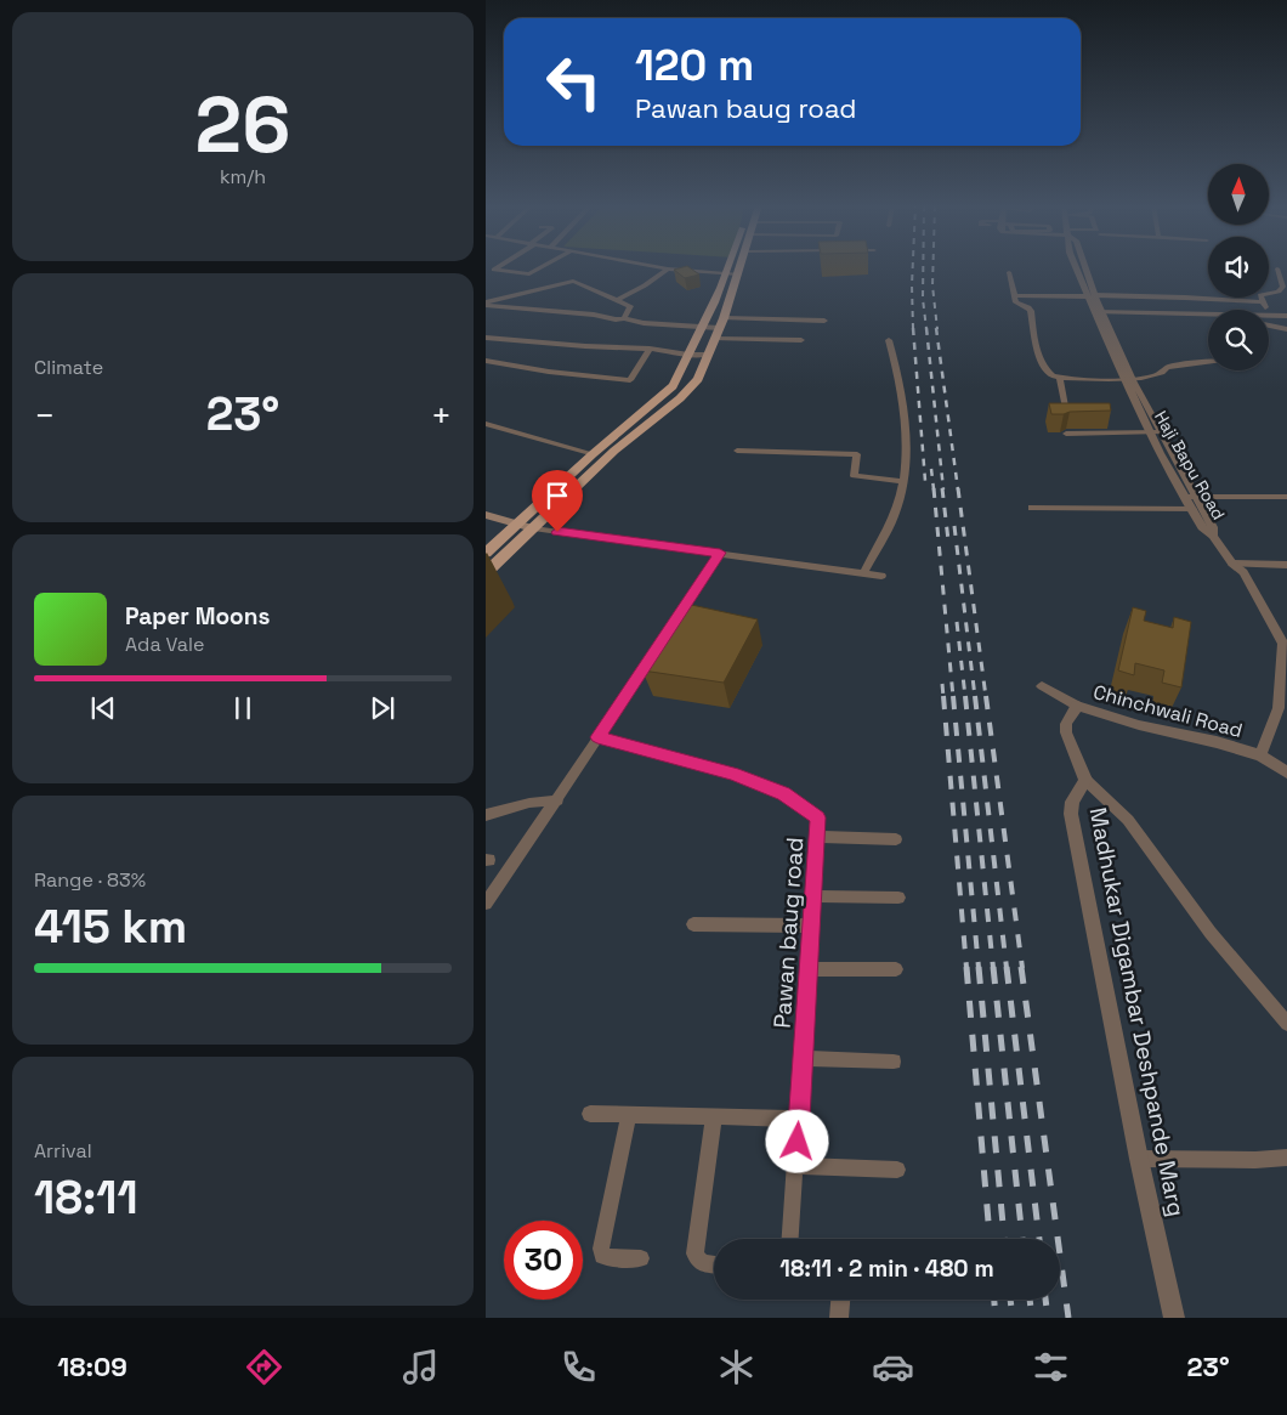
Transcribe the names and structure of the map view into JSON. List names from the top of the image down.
{
  "streets": {
    "street": [
      "Haji Bapu Road",
      "Chinchwali Road",
      "Pawan baug road",
      "Madhukar Digambar Deshpande Marg"
    ]
  },
  "crossings": [
    ["Chinchwali Road", "Madhukar Digambar Deshpande Marg"]
  ],
  "north": "top",
  "page": {
    "tile": [
      ["26", "km/h"],
      "Climate",
      ["Range · 83%", "415 km"],
      ["Arrival", "18:11"]
    ],
    "turn": ["120 m", "Pawan baug road"],
    "heat": ["−", "23°", "+"],
    "song": ["Paper Moons", "Ada Vale"],
    "limit": "30",
    "trip": "18:11 · 2 min · 480 m",
    "tabs": ["18:09", "23°"]
  }
}
